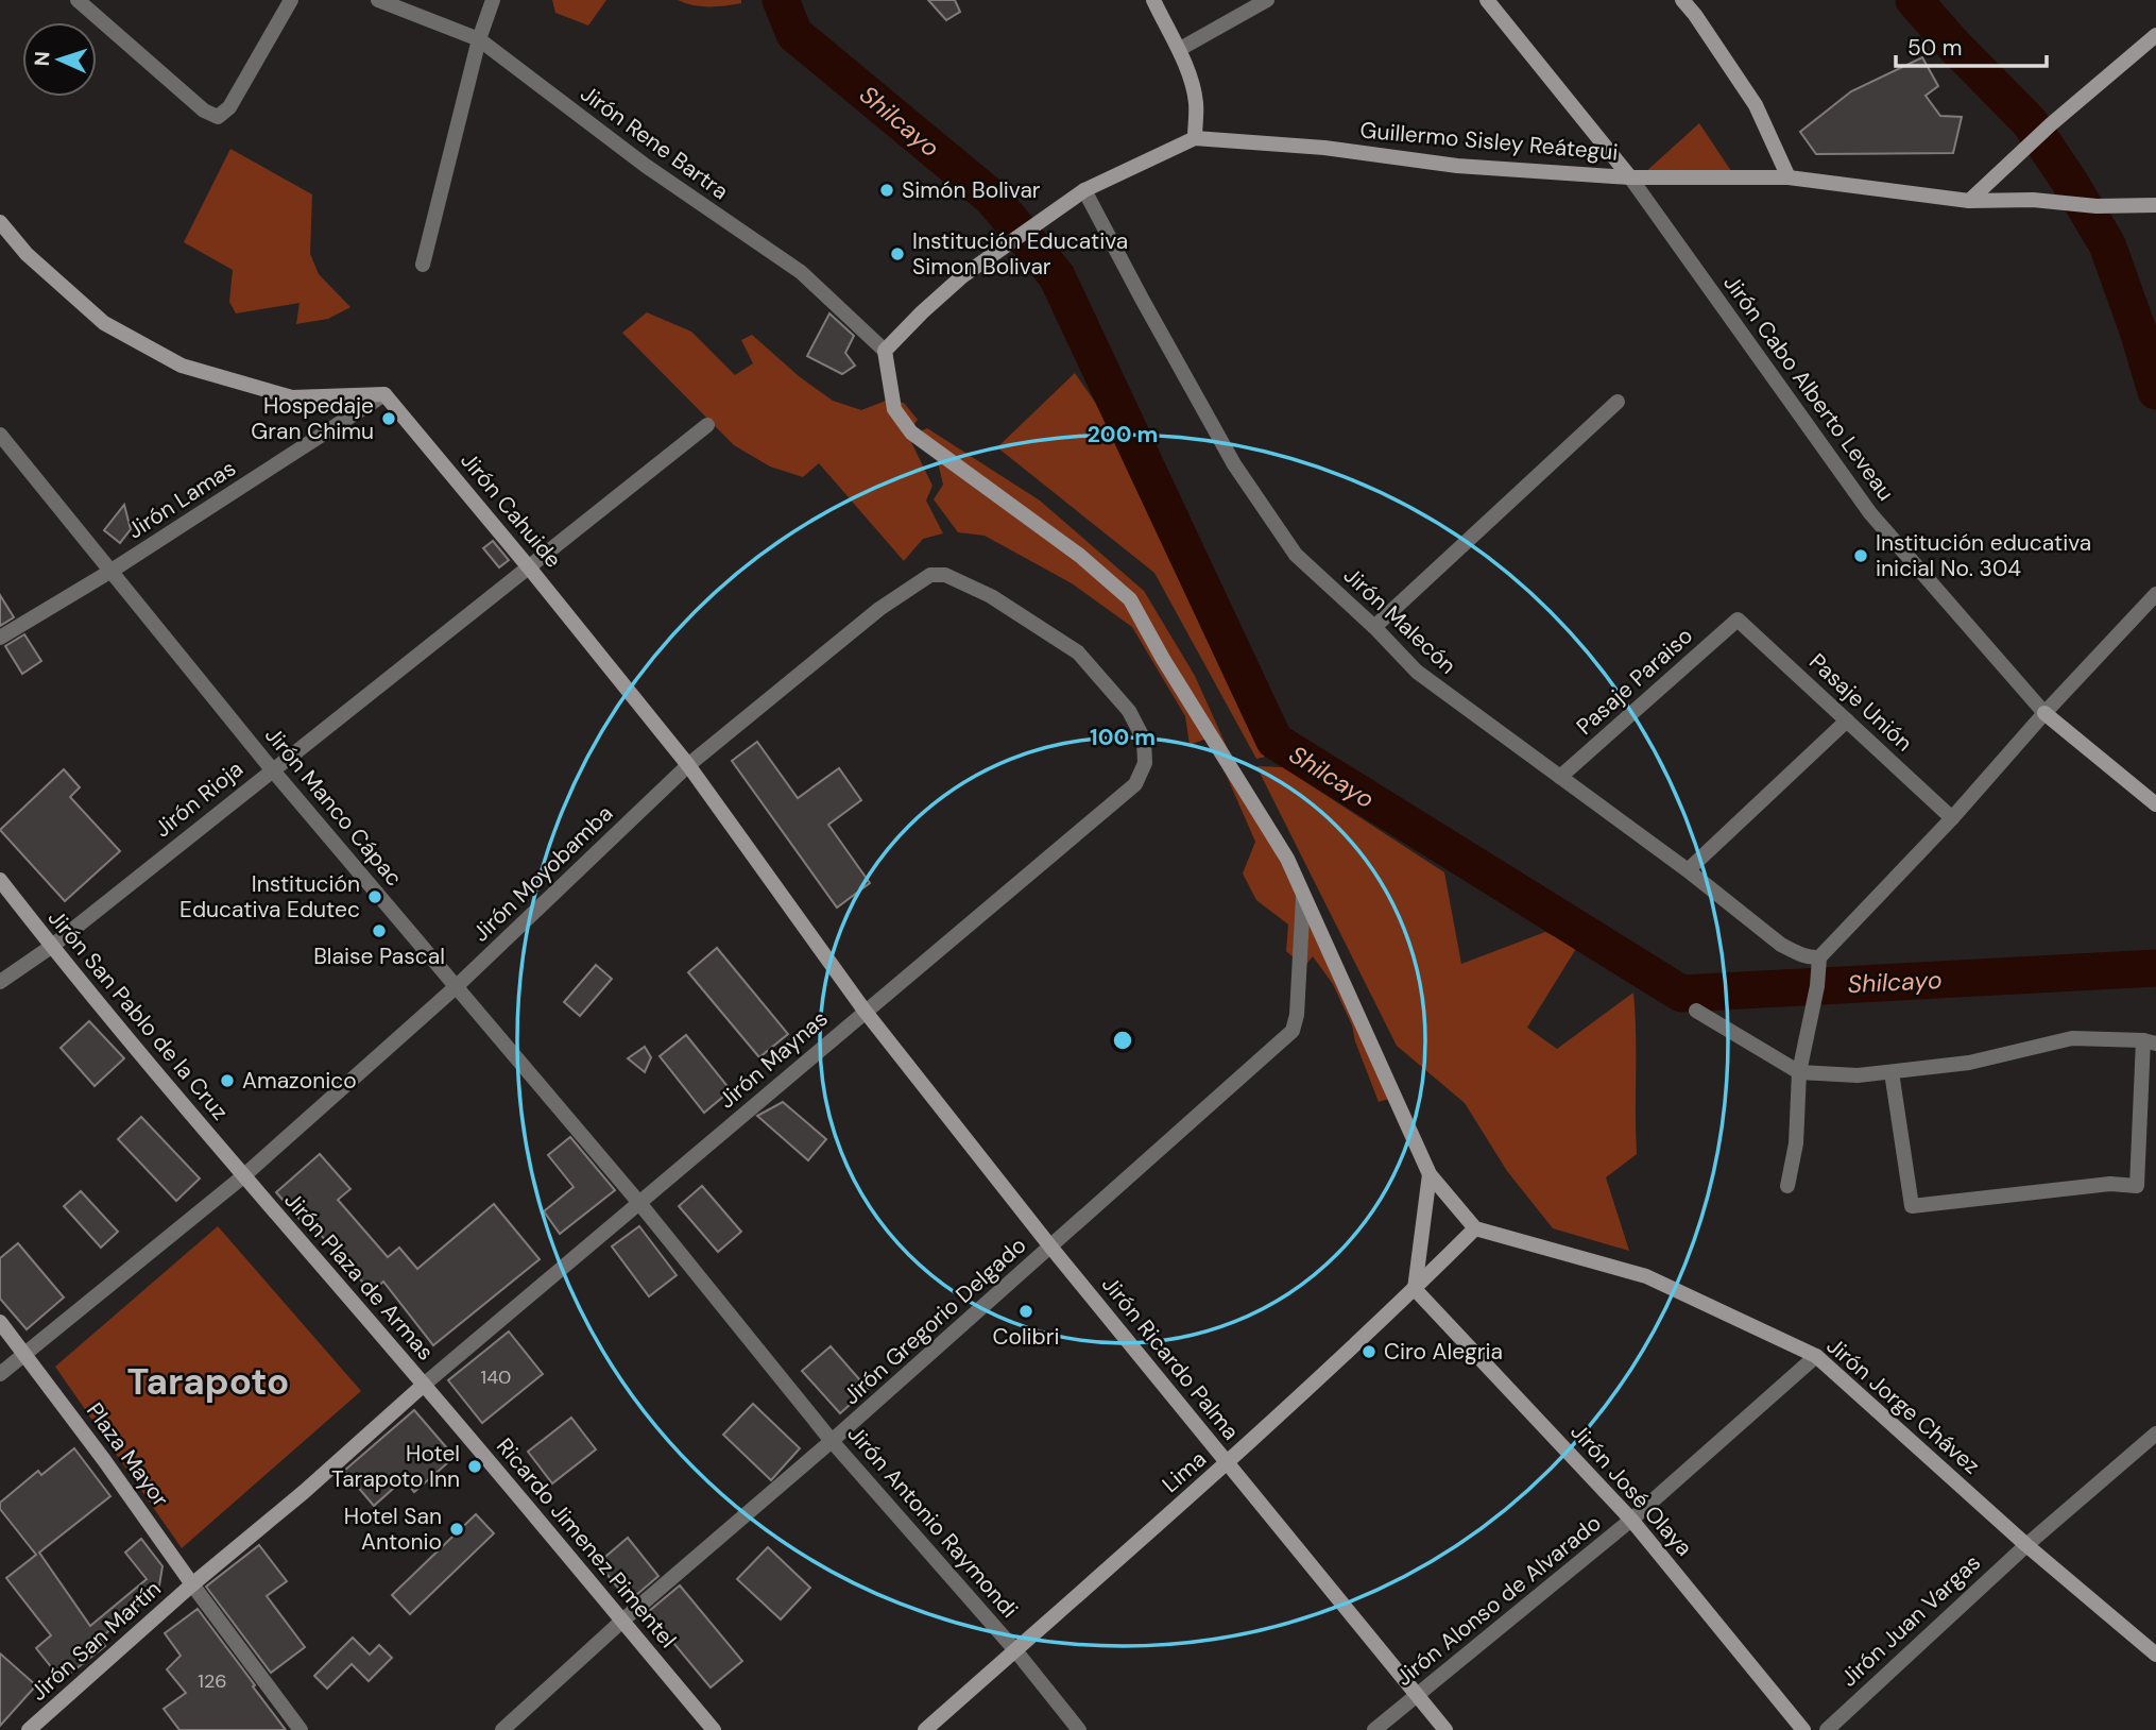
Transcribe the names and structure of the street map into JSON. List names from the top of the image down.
{
  "streets": {
    "street": [
      "Guillermo Sisley Reátegui",
      "Jirón Rene Bartra",
      "Jirón Cabo Alberto Leveau",
      "Jirón Lamas",
      "Jirón Cahuide",
      "Jirón Malecón",
      "Pasaje Paraiso",
      "Pasaje Unión",
      "Jirón Rioja",
      "Jirón Manco Cápac",
      "Jirón Moyobamba",
      "Jirón San Pablo de la Cruz",
      "Jirón Maynas",
      "Jirón Plaza de Armas",
      "Jirón Gregorio Delgado",
      "Jirón Ricardo Palma",
      "Jirón Jorge Chávez",
      "Plaza Mayor",
      "Lima",
      "Jirón José Olaya",
      "Jirón Antonio Raymondi",
      "Ricardo Jimenez Pimentel",
      "Jirón Alonso de Alvarado",
      "Jirón Juan Vargas",
      "Jirón San Martín"
    ]
  },
  "crossings": [
    ["Guillermo Sisley Reátegui", "Jirón Rene Bartra"],
    ["Guillermo Sisley Reátegui", "Jirón Cabo Alberto Leveau"],
    ["Guillermo Sisley Reátegui", "Jirón Malecón"],
    ["Jirón Lamas", "Jirón Cahuide"],
    ["Jirón Lamas", "Jirón Manco Cápac"],
    ["Jirón Cahuide", "Jirón Rioja"],
    ["Jirón Cahuide", "Jirón Moyobamba"],
    ["Jirón Cahuide", "Jirón Maynas"],
    ["Jirón Cahuide", "Jirón Ricardo Palma"],
    ["Jirón Malecón", "Pasaje Paraiso"],
    ["Pasaje Paraiso", "Pasaje Unión"],
    ["Jirón Rioja", "Jirón Manco Cápac"],
    ["Jirón Rioja", "Jirón San Pablo de la Cruz"],
    ["Jirón Manco Cápac", "Jirón Moyobamba"],
    ["Jirón Manco Cápac", "Jirón Maynas"],
    ["Jirón Manco Cápac", "Jirón Antonio Raymondi"],
    ["Jirón Moyobamba", "Jirón San Pablo de la Cruz"],
    ["Jirón Moyobamba", "Jirón Maynas"],
    ["Jirón Moyobamba", "Jirón Plaza de Armas"],
    ["Jirón San Pablo de la Cruz", "Jirón Plaza de Armas"],
    ["Jirón Maynas", "Jirón Plaza de Armas"],
    ["Jirón Maynas", "Jirón Ricardo Palma"],
    ["Jirón Maynas", "Jirón Antonio Raymondi"],
    ["Jirón Maynas", "Ricardo Jimenez Pimentel"],
    ["Jirón Plaza de Armas", "Plaza Mayor"],
    ["Jirón Plaza de Armas", "Ricardo Jimenez Pimentel"],
    ["Jirón Plaza de Armas", "Jirón San Martín"],
    ["Jirón Gregorio Delgado", "Jirón Ricardo Palma"],
    ["Jirón Gregorio Delgado", "Jirón Antonio Raymondi"],
    ["Jirón Gregorio Delgado", "Ricardo Jimenez Pimentel"],
    ["Jirón Ricardo Palma", "Lima"],
    ["Jirón Ricardo Palma", "Jirón Alonso de Alvarado"],
    ["Jirón Jorge Chávez", "Lima"],
    ["Jirón Jorge Chávez", "Jirón Alonso de Alvarado"],
    ["Jirón Jorge Chávez", "Jirón Juan Vargas"],
    ["Plaza Mayor", "Jirón San Martín"],
    ["Lima", "Jirón José Olaya"],
    ["Lima", "Jirón Antonio Raymondi"],
    ["Jirón José Olaya", "Jirón Alonso de Alvarado"]
  ],
  "districts": ["Tarapoto"],
  "water": ["Shilcayo"],
  "places": [
    "Simón Bolivar",
    "Institución Educativa Simon Bolivar",
    "Hospedaje Gran Chimu",
    "Institución educativa inicial No. 304",
    "Institución Educativa Edutec",
    "Blaise Pascal",
    "Amazonico",
    "Colibri",
    "Ciro Alegria",
    "Hotel Tarapoto Inn",
    "Hotel San Antonio"
  ],
  "house_numbers": ["140", "126"],
  "scale_bar": "50 m",
  "north": "left",
  "rings": ["200 m", "100 m"]
}
